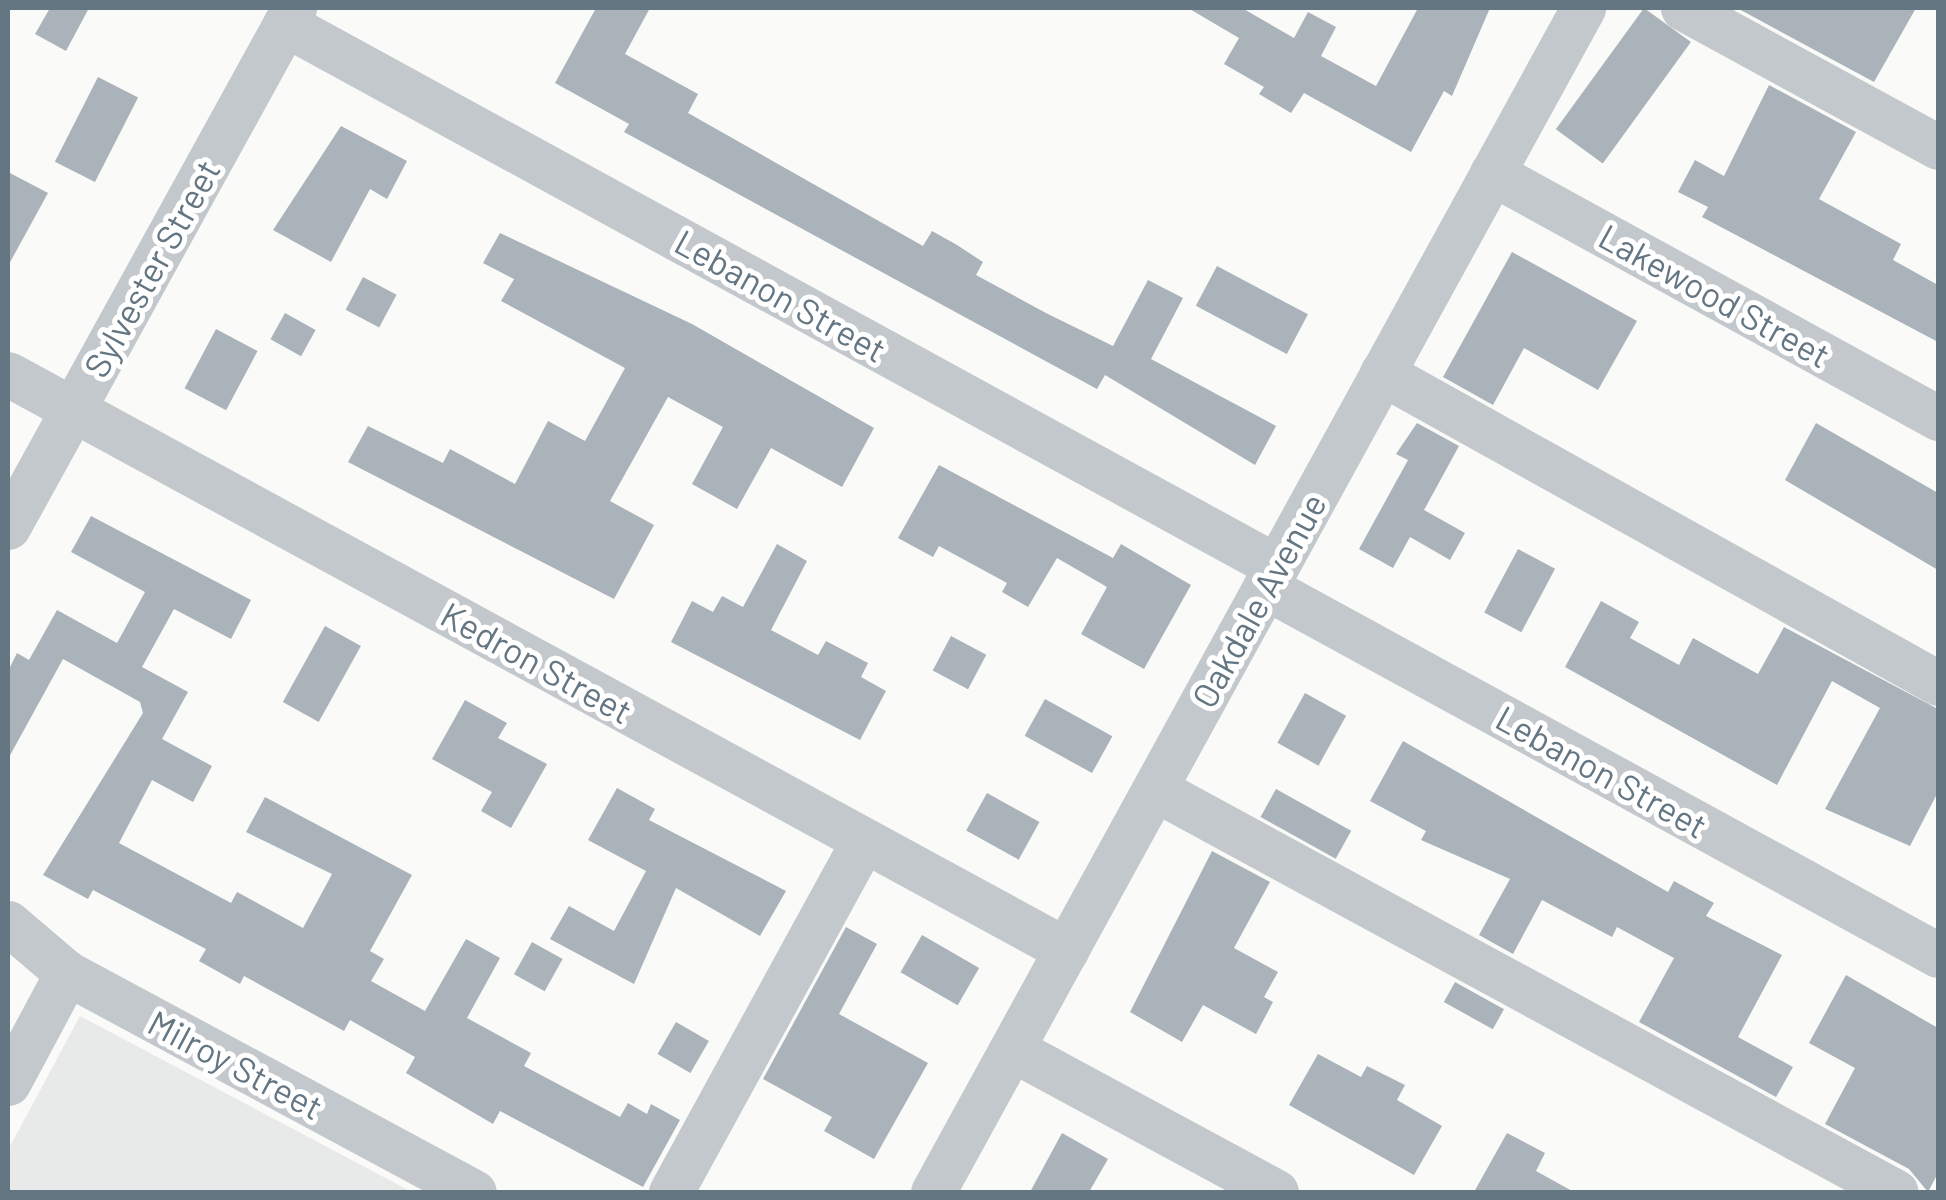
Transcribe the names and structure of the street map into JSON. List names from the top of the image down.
{
  "streets": {
    "street": [
      "Sylvester Street",
      "Lebanon Street",
      "Lakewood Street",
      "Oakdale Avenue",
      "Kedron Street",
      "Milroy Street"
    ]
  },
  "crossings": [
    ["Sylvester Street", "Lebanon Street"],
    ["Sylvester Street", "Kedron Street"],
    ["Lebanon Street", "Oakdale Avenue"],
    ["Lakewood Street", "Oakdale Avenue"],
    ["Oakdale Avenue", "Kedron Street"]
  ]
}
